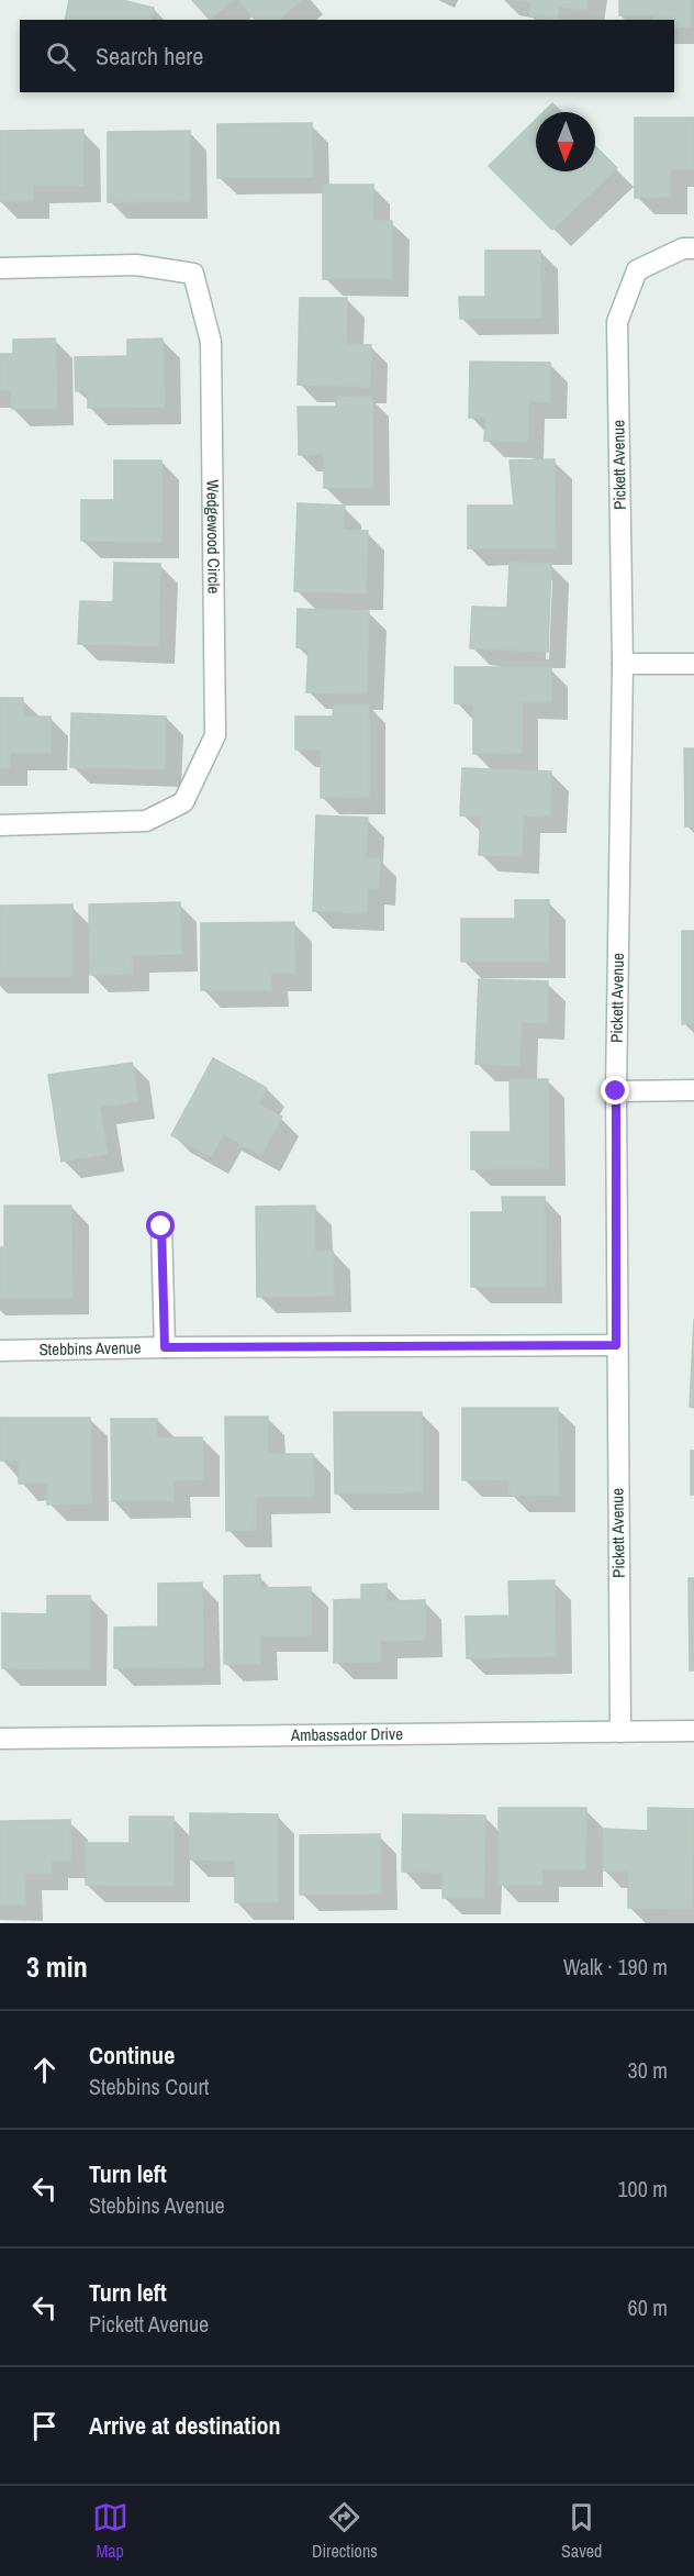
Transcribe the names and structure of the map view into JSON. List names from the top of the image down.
{
  "streets": {
    "street": [
      "Pickett Avenue",
      "Wedgewood Circle",
      "Stebbins Avenue",
      "Ambassador Drive"
    ]
  },
  "crossings": [
    ["Pickett Avenue", "Stebbins Avenue"],
    ["Pickett Avenue", "Ambassador Drive"]
  ],
  "north": "bottom",
  "page": {
    "search": "Search here",
    "heading": ["3 min", "Walk · 190 m"],
    "list": [
      ["Continue", "Stebbins Court", "30 m"],
      ["Turn left", "Stebbins Avenue", "100 m"],
      ["Turn left", "Pickett Avenue", "60 m"],
      "Arrive at destination"
    ],
    "nav": ["Map", "Directions", "Saved"]
  }
}
